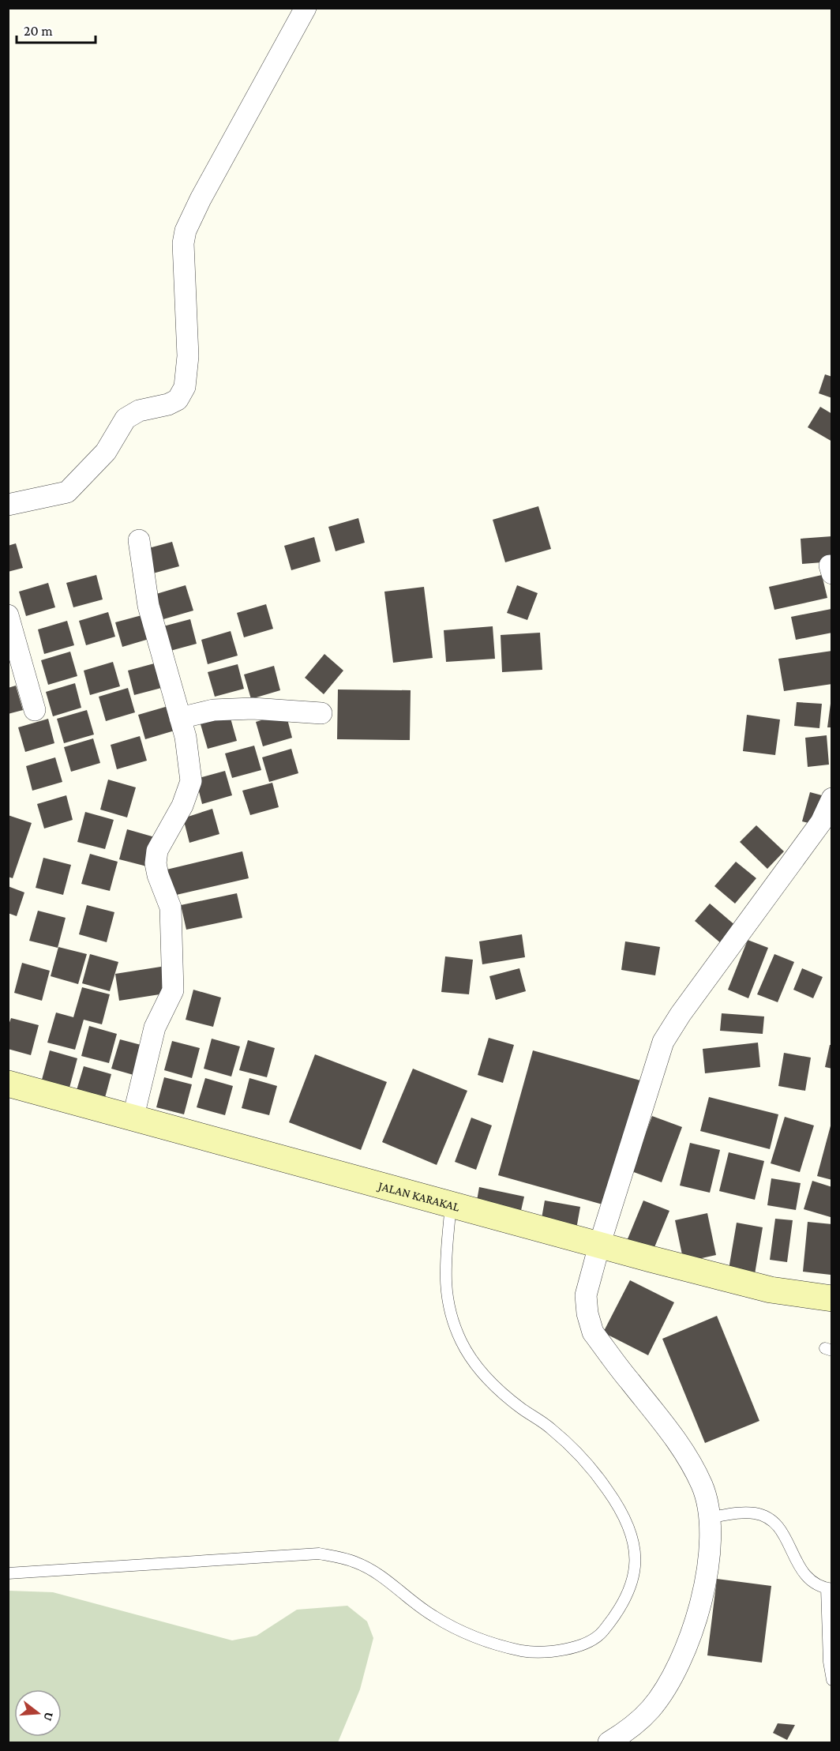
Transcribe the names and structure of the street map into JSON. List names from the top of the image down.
{
  "streets": {
    "main road": ["JALAN KARAKAL"]
  },
  "scale_bar": "20 m",
  "north": "right"
}
